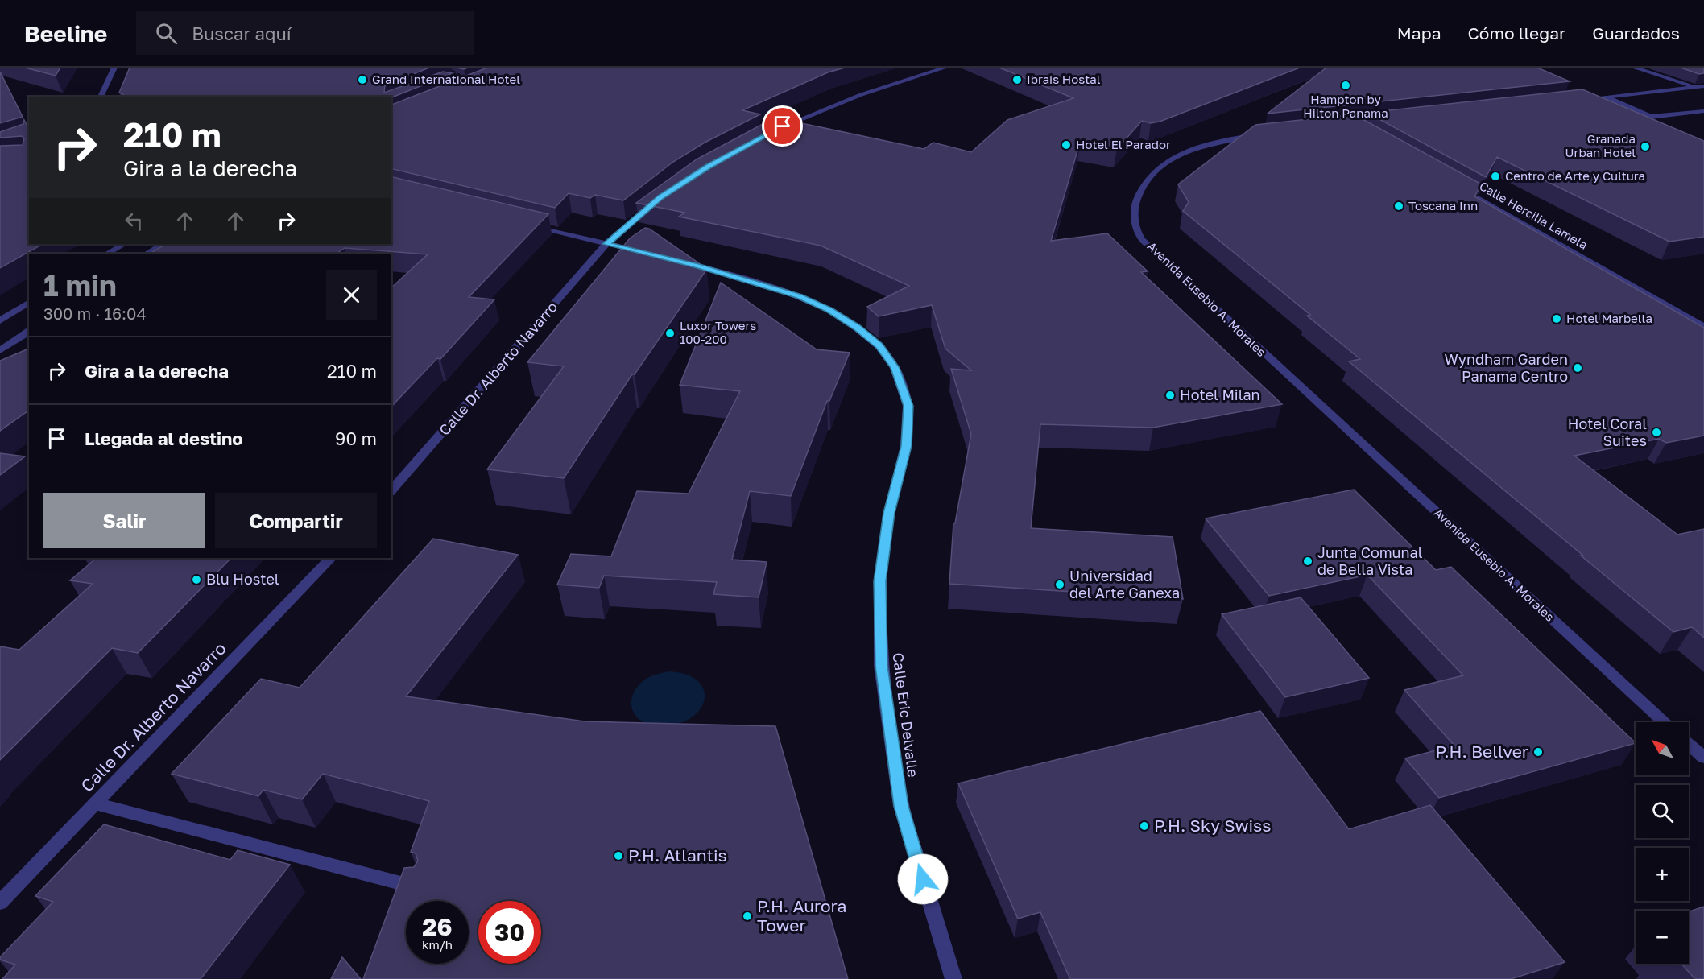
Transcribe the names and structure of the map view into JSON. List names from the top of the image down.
{
  "streets": {
    "street": [
      "Calle Hercilia Lamela",
      "Avenida Eusebio A. Morales",
      "Calle Dr. Alberto Navarro",
      "Calle Eric Delvalle"
    ]
  },
  "places": [
    "Grand International Hotel",
    "Ibrais Hostal",
    "Hampton by Hilton Panama",
    "Hotel El Parador",
    "Granada Urban Hotel",
    "Centro de Arte y Cultura",
    "Toscana Inn",
    "Hotel Marbella",
    "Luxor Towers 100-200",
    "Wyndham Garden Panama Centro",
    "Hotel Milan",
    "Hotel Coral Suites",
    "Junta Comunal de Bella Vista",
    "Blu Hostel",
    "Universidad del Arte Ganexa",
    "P.H. Bellver",
    "P.H. Sky Swiss",
    "P.H. Atlantis",
    "P.H. Aurora Tower"
  ],
  "north": "top left",
  "page": {
    "header": "Beeline",
    "search": "Buscar aquí",
    "nav": ["Mapa", "Cómo llegar", "Guardados"],
    "turn": ["210 m", "Gira a la derecha"],
    "heading": ["1 min", "300 m · 16:04"],
    "list": [
      {
        "name": "Gira a la derecha",
        "value": "210 m"
      },
      {
        "name": "Llegada al destino",
        "value": "90 m"
      }
    ],
    "buttons": ["Salir", "Compartir"],
    "map_buttons": ["+", "−"],
    "speed": "26 km/h",
    "limit": "30"
  }
}
